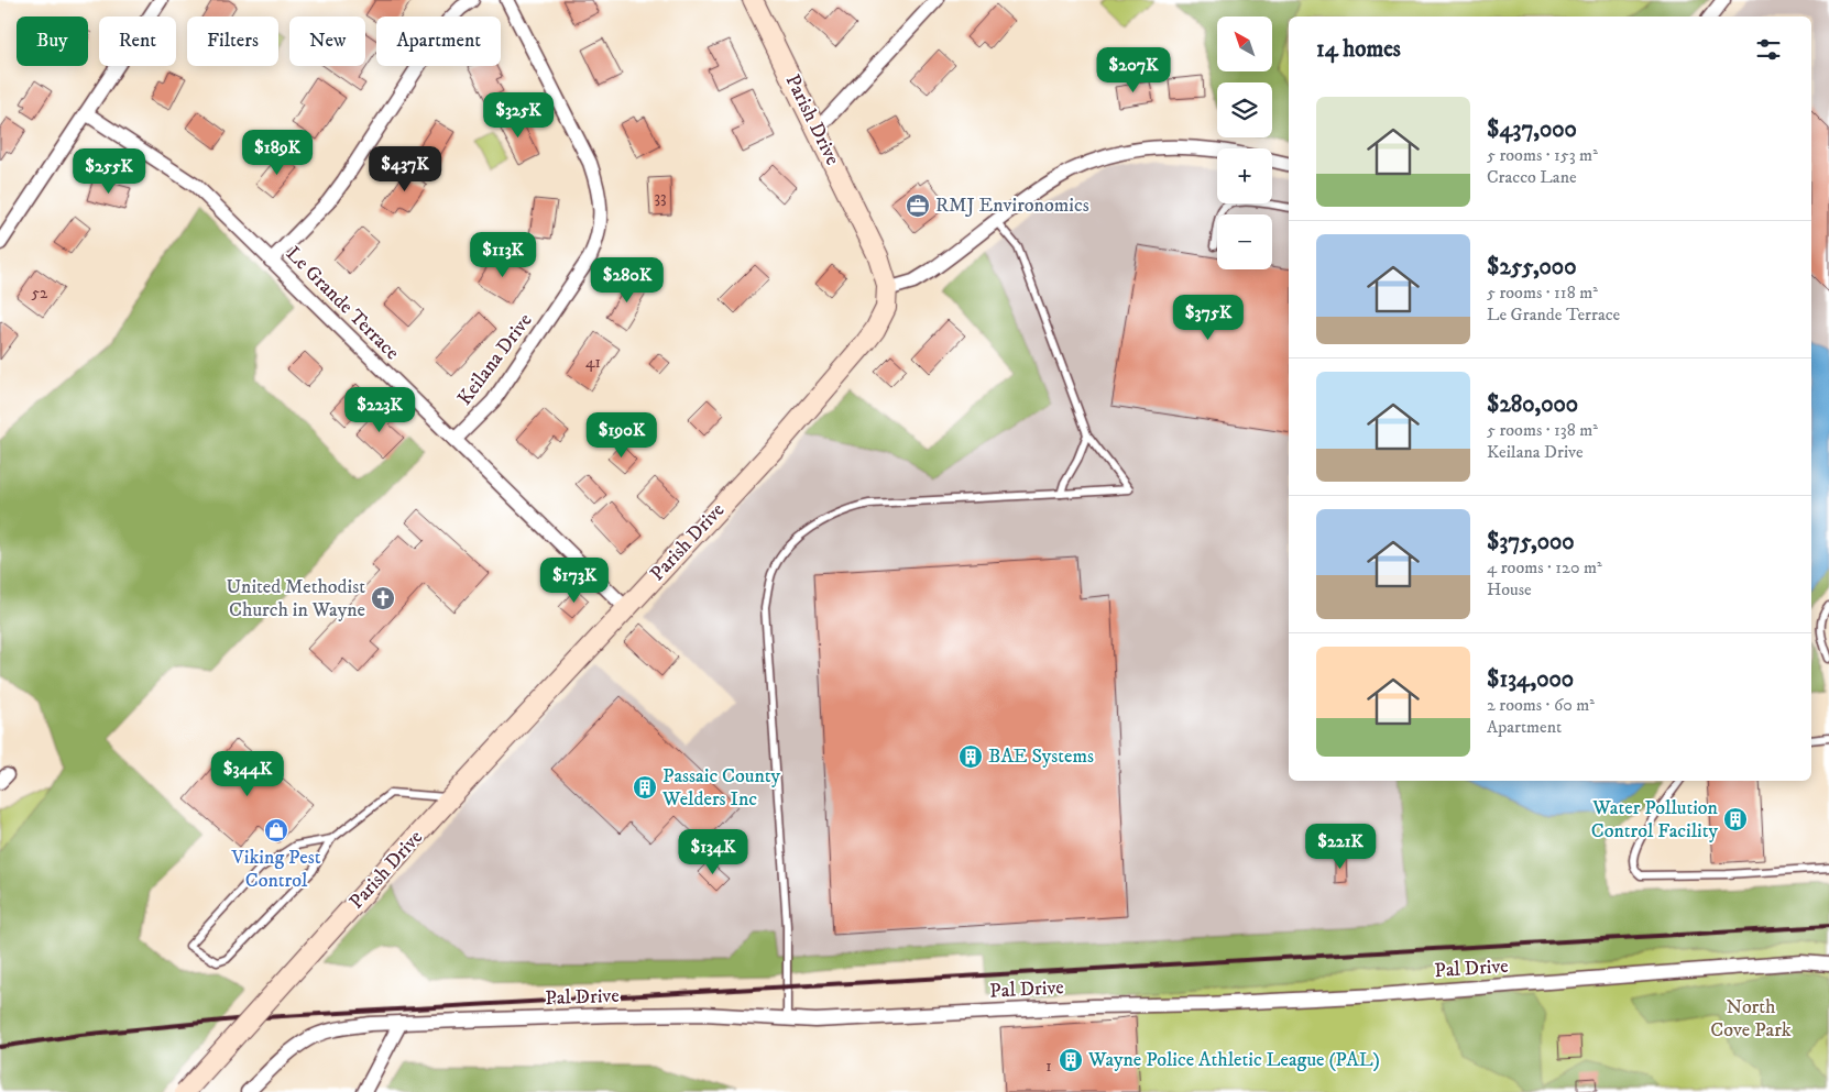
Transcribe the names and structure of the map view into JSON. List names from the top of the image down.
{
  "streets": {
    "street": [
      "Parish Drive",
      "Le Grande Terrace",
      "Keilana Drive",
      "Pal Drive"
    ]
  },
  "crossings": [
    ["Parish Drive", "Le Grande Terrace"],
    ["Le Grande Terrace", "Keilana Drive"]
  ],
  "parks": ["North Cove Park"],
  "places": {
    "office": ["RMJ Environomics"],
    "church": ["United Methodist Church in Wayne"],
    "building": [
      "BAE Systems",
      "Passaic County Welders Inc",
      "Water Pollution Control Facility",
      "Wayne Police Athletic League (PAL)"
    ],
    "shop": ["Viking Pest Control"]
  },
  "house_numbers": [
    "33",
    "52",
    "41",
    "1"
  ],
  "north": "top left",
  "page": {
    "map_buttons": ["+", "−"],
    "chip": [
      "Buy",
      "Rent",
      "Filters",
      "New",
      "Apartment"
    ],
    "heading": "14 homes",
    "price": [
      "$207K",
      "$325K",
      "$189K",
      "$437K",
      "$255K",
      "$113K",
      "$280K",
      "$375K",
      "$223K",
      "$190K",
      "$173K",
      "$344K",
      "$221K",
      "$134K"
    ],
    "list": [
      {
        "name": "$437,000",
        "note": "5 rooms · 153 m² · Cracco Lane"
      },
      {
        "name": "$255,000",
        "note": "5 rooms · 118 m² · Le Grande Terrace"
      },
      {
        "name": "$280,000",
        "note": "5 rooms · 138 m² · Keilana Drive"
      },
      {
        "name": "$375,000",
        "note": "4 rooms · 120 m² · House"
      },
      {
        "name": "$134,000",
        "note": "2 rooms · 60 m² · Apartment"
      }
    ]
  }
}
